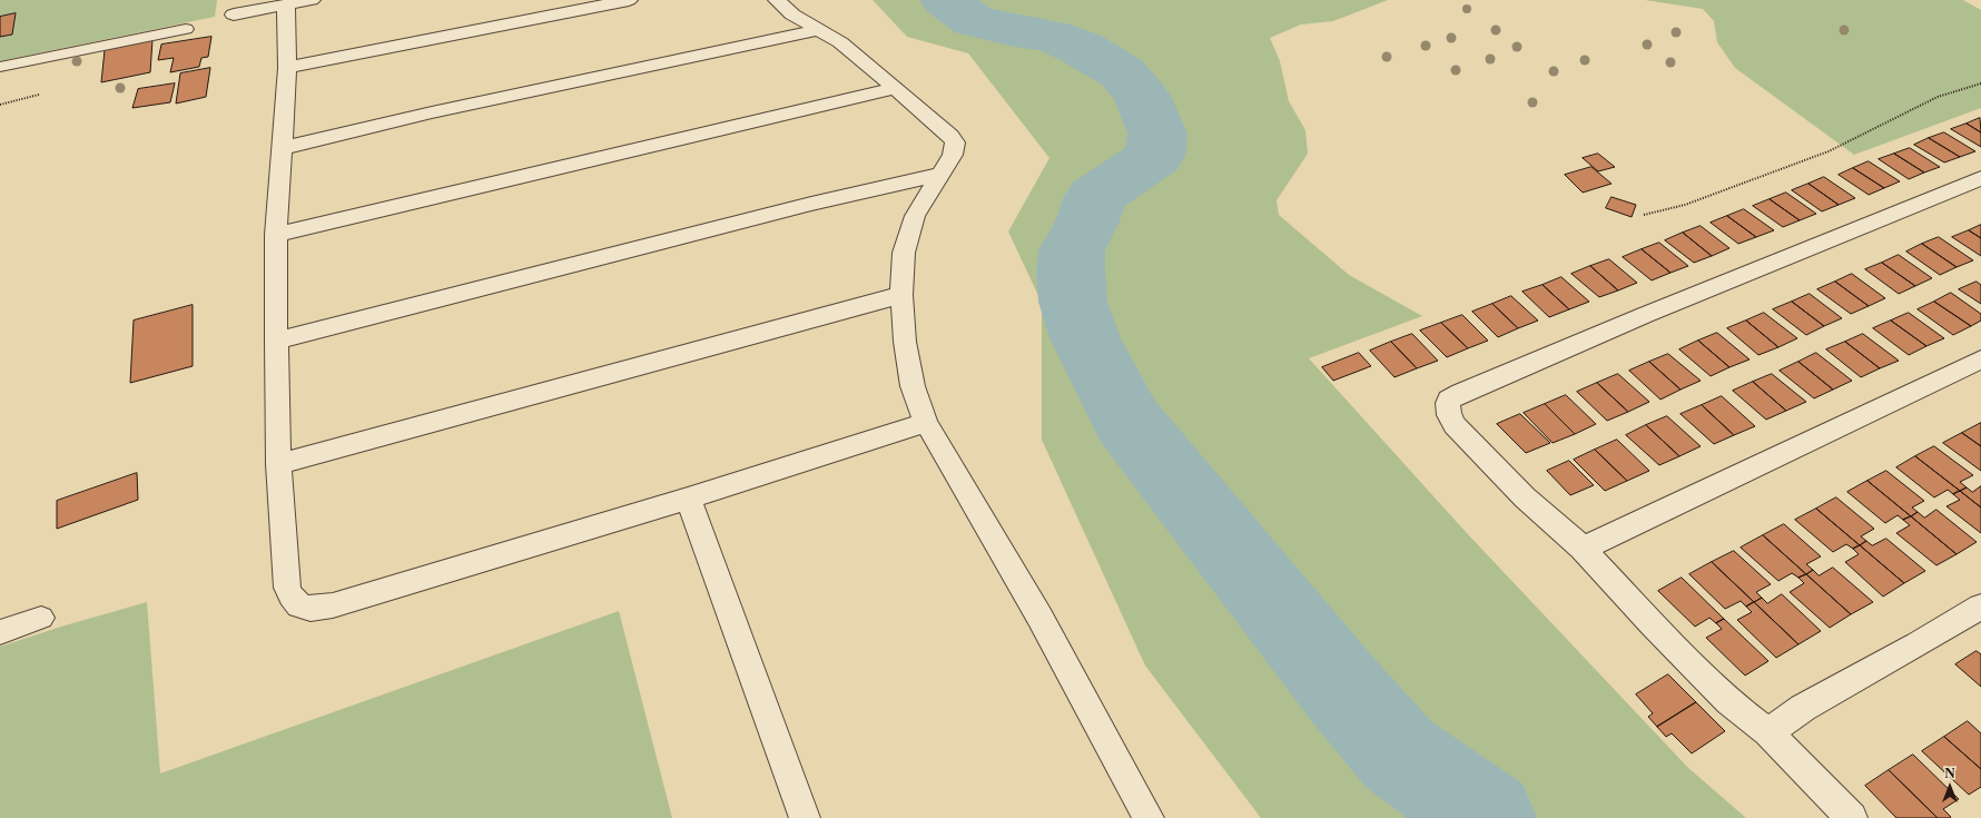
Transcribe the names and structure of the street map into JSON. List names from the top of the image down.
{
  "north": "top"
}
